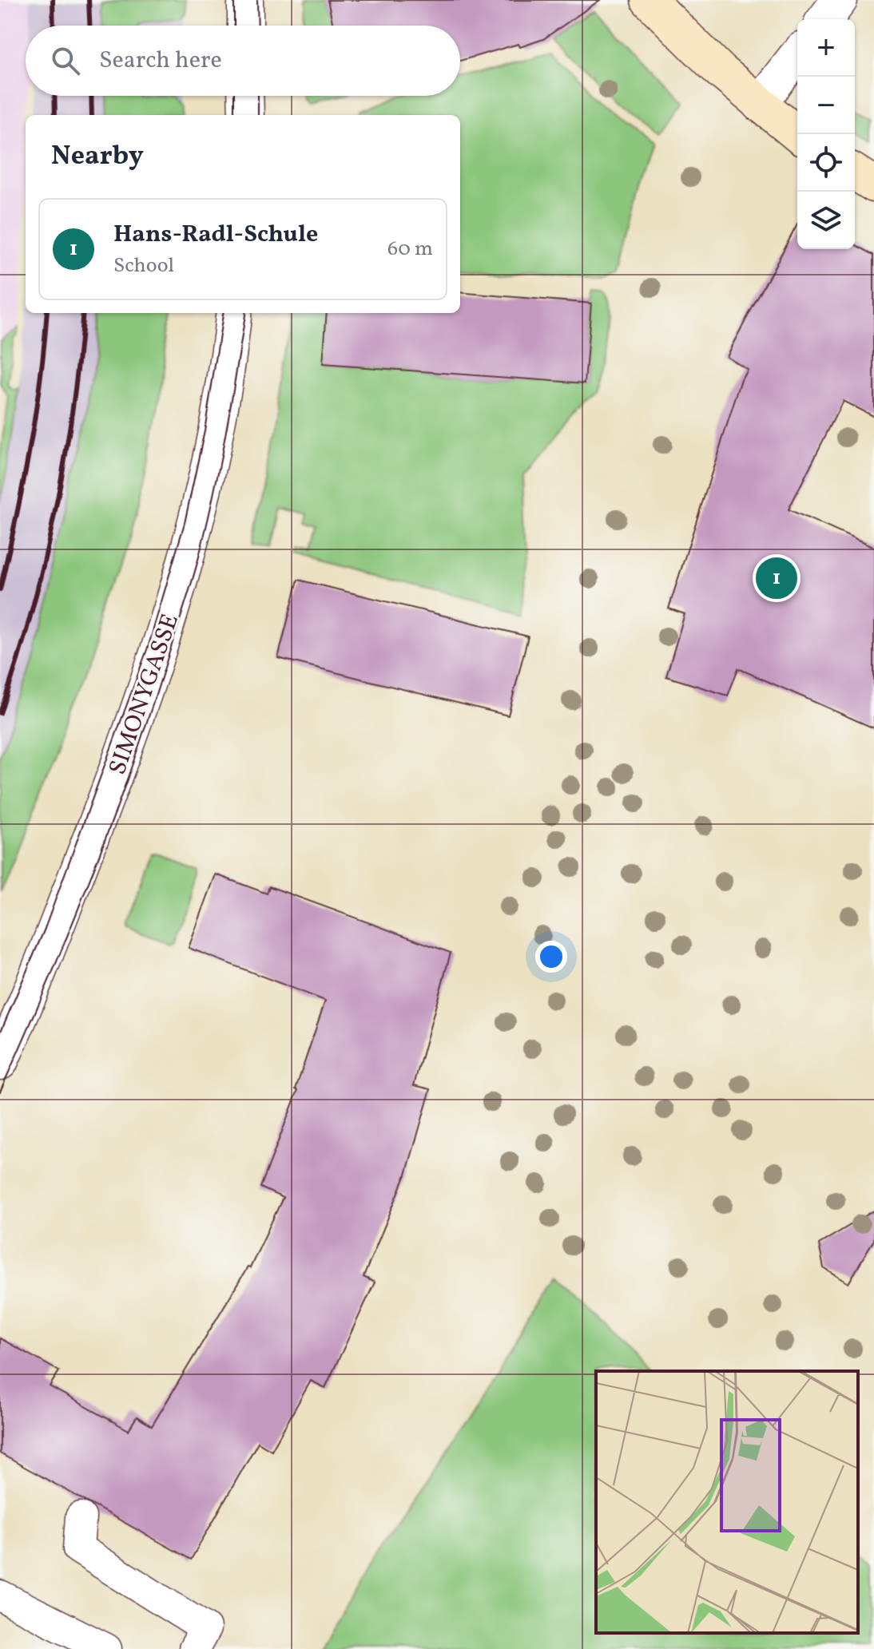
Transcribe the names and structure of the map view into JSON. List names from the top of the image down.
{
  "streets": {
    "street": ["SIMONYGASSE"]
  },
  "page": {
    "map_buttons": ["+", "−"],
    "search": "Search here",
    "heading": "Nearby",
    "list": [
      {
        "mark": "1",
        "name": "Hans-Radl-Schule",
        "note": "School",
        "value": "60 m"
      }
    ],
    "pins": "1"
  }
}
